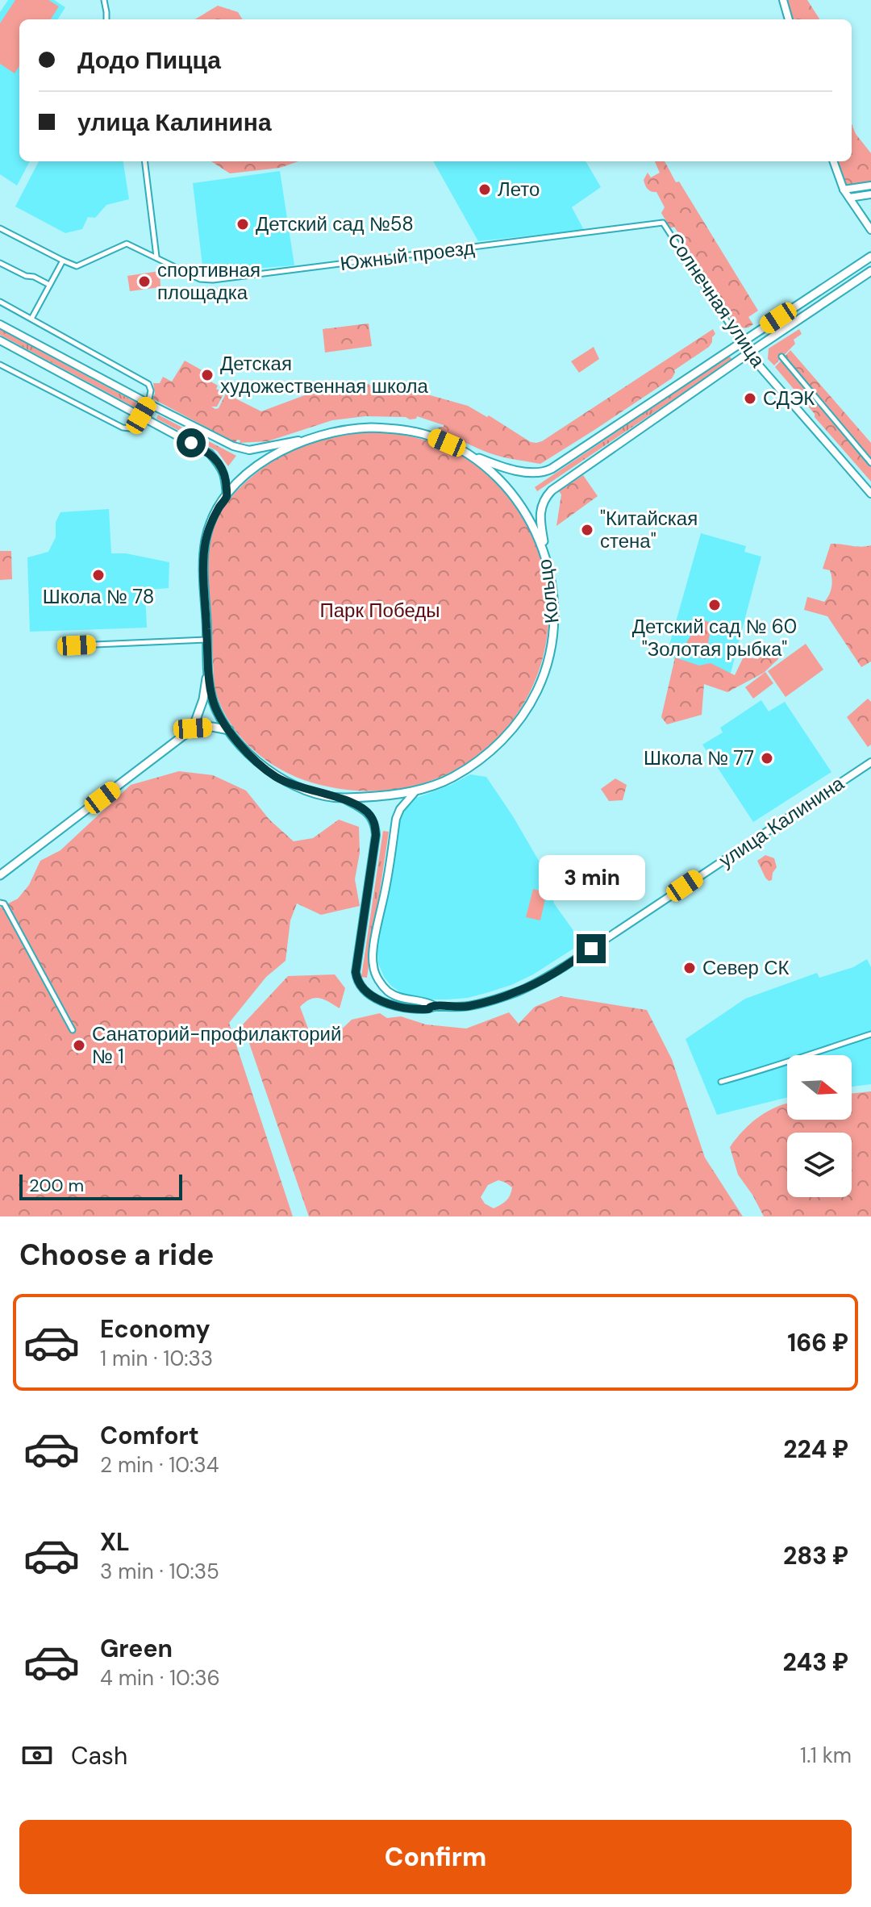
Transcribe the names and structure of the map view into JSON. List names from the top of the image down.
{
  "streets": {
    "main road": ["Солнечная улица", "Кольцо", "улица Калинина"],
    "street": ["Южный проезд"]
  },
  "crossings": [
    ["Южный проезд", "Солнечная улица"],
    ["Кольцо", "улица Калинина"]
  ],
  "parks": ["Парк Победы"],
  "places": [
    "Лето",
    "Детский сад №58",
    "спортивная площадка",
    "Детская художественная школа",
    "СДЭК",
    "\"Китайская стена\"",
    "Школа № 78",
    "Детский сад № 60 \"Золотая рыбка\"",
    "Школа № 77",
    "Север СК",
    "Санаторий-профилакторий № 1"
  ],
  "scale_bar": "200 m",
  "north": "right",
  "page": {
    "banner": ["Додо Пицца", "улица Калинина"],
    "bubble": "3 min",
    "scale": "200 m",
    "heading": "Choose a ride",
    "list": [
      {
        "name": "Economy",
        "note": "1 min · 10:33",
        "value": "166 ₽"
      },
      {
        "name": "Comfort",
        "note": "2 min · 10:34",
        "value": "224 ₽"
      },
      {
        "name": "XL",
        "note": "3 min · 10:35",
        "value": "283 ₽"
      },
      {
        "name": "Green",
        "note": "4 min · 10:36",
        "value": "243 ₽"
      }
    ],
    "pay": ["Cash", "1.1 km"],
    "buttons": "Confirm"
  }
}
